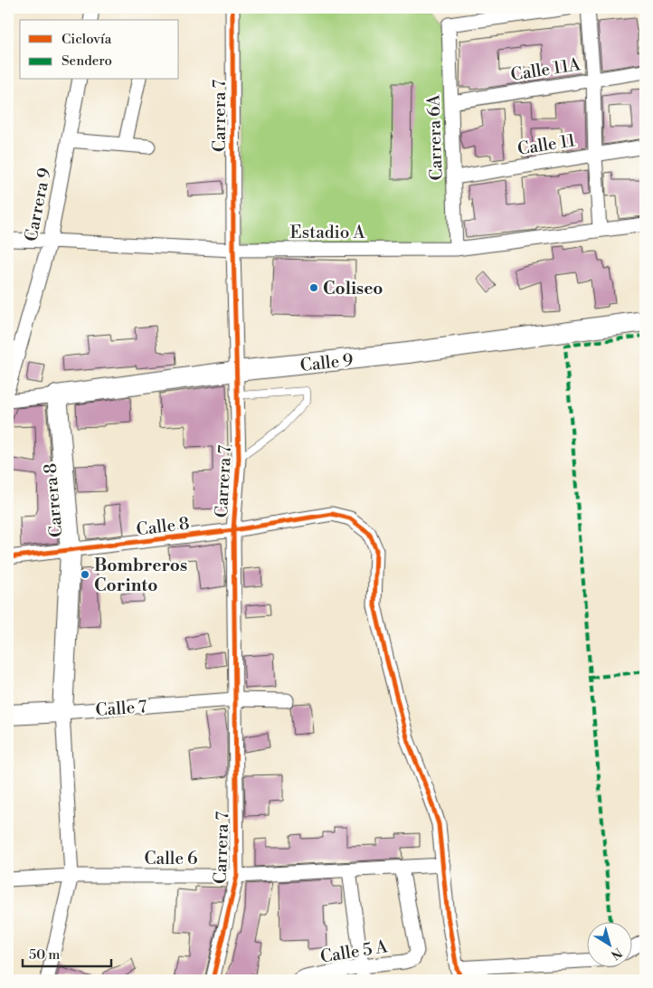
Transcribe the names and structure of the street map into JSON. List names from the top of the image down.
{
  "streets": {
    "street": [
      "Calle 11A",
      "Carrera 7",
      "Carrera 6A",
      "Calle 11",
      "Carrera 9",
      "Estadio A",
      "Calle 9",
      "Carrera 8",
      "Calle 8",
      "Calle 7",
      "Calle 6",
      "Calle 5 A"
    ]
  },
  "crossings": [
    ["Calle 11A", "Carrera 6A"],
    ["Carrera 7", "Estadio A"],
    ["Carrera 7", "Calle 9"],
    ["Carrera 7", "Calle 8"],
    ["Carrera 7", "Calle 7"],
    ["Carrera 7", "Calle 6"],
    ["Carrera 6A", "Calle 11"],
    ["Carrera 6A", "Estadio A"],
    ["Carrera 9", "Estadio A"],
    ["Calle 9", "Carrera 8"],
    ["Carrera 8", "Calle 8"],
    ["Carrera 8", "Calle 7"],
    ["Carrera 8", "Calle 6"],
    ["Calle 8", "Calle 6"],
    ["Calle 6", "Calle 5 A"]
  ],
  "places": ["Coliseo", "Bombreros Corinto"],
  "legend": ["Ciclovía", "Sendero"],
  "scale_bar": "50 m",
  "north": "bottom right"
}
